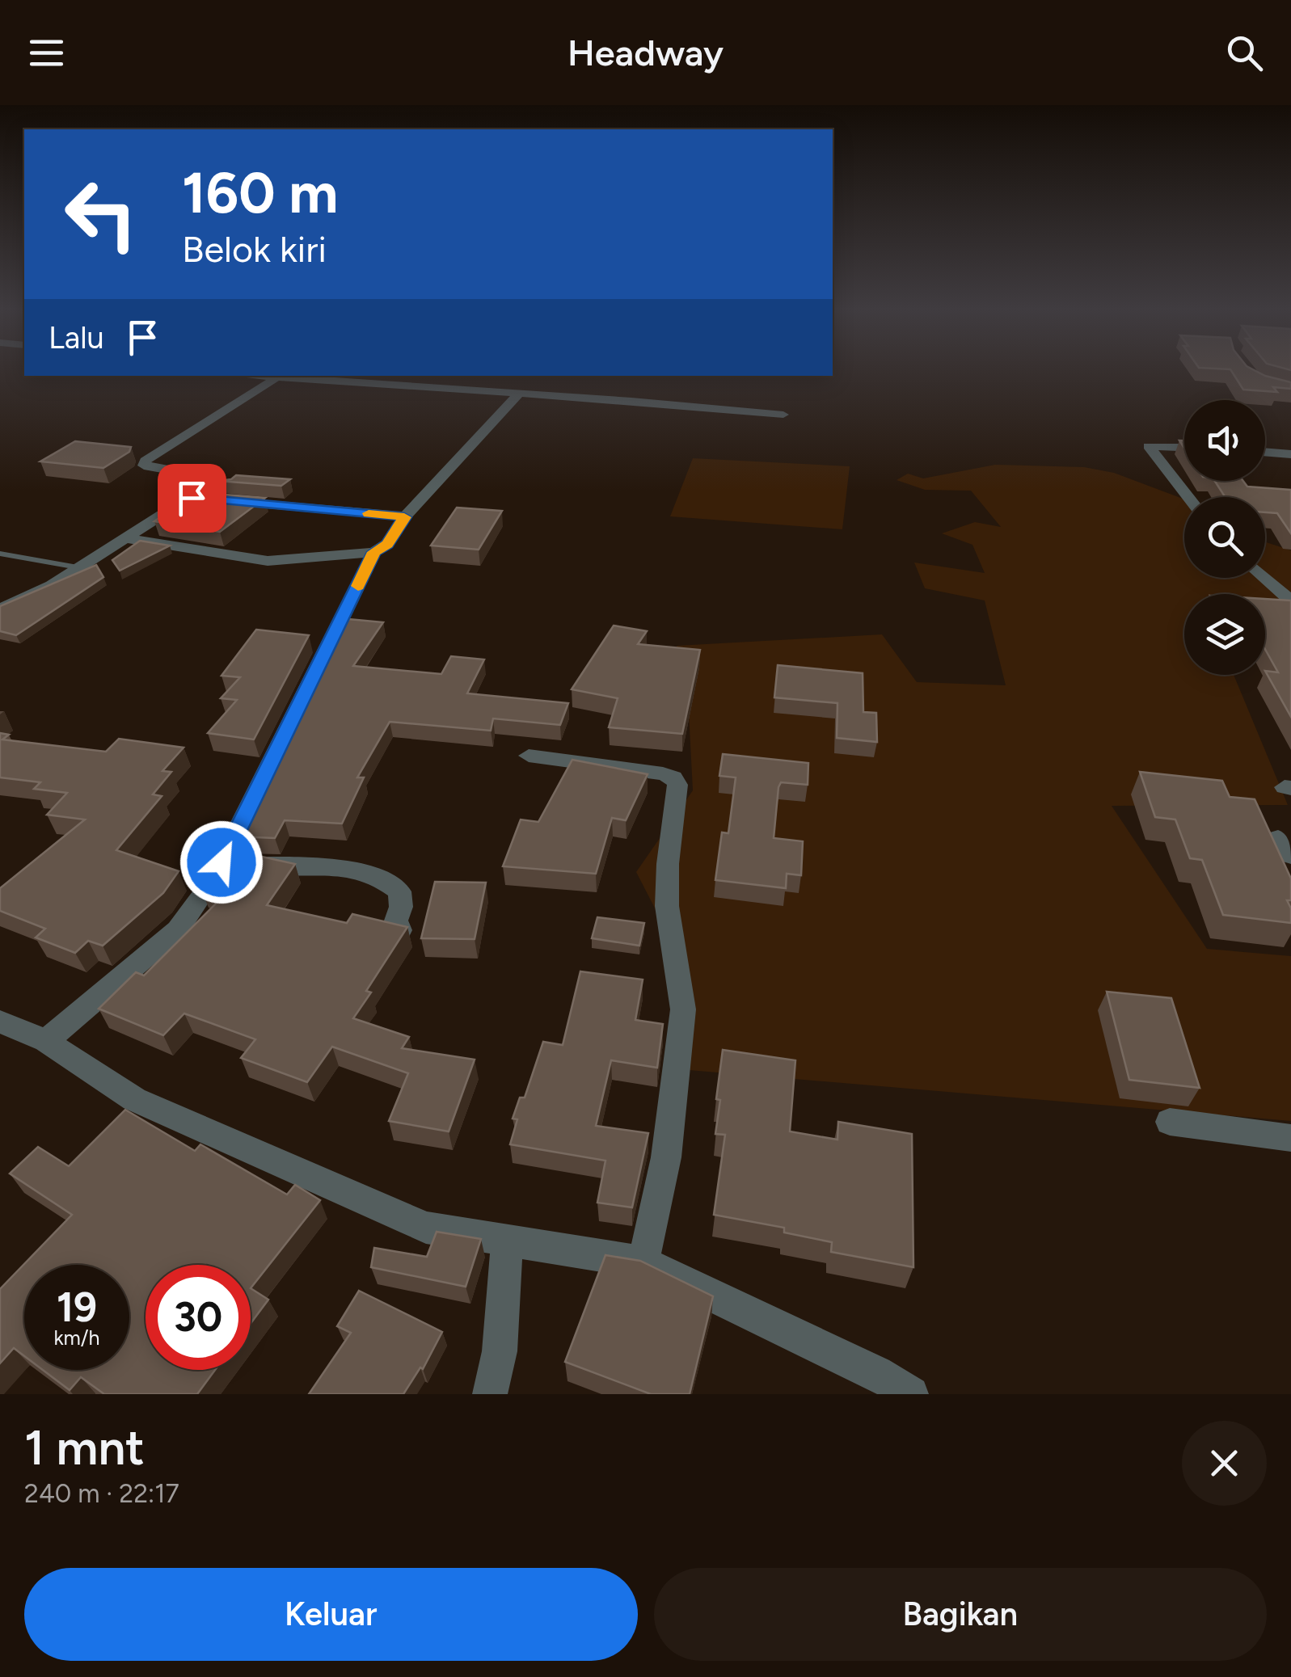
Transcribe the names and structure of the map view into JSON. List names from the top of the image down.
{
  "page": {
    "header": "Headway",
    "turn": ["160 m", "Belok kiri"],
    "then": "Lalu",
    "speed": "19 km/h",
    "limit": "30",
    "heading": ["1 mnt", "240 m · 22:17"],
    "buttons": ["Keluar", "Bagikan"]
  }
}
